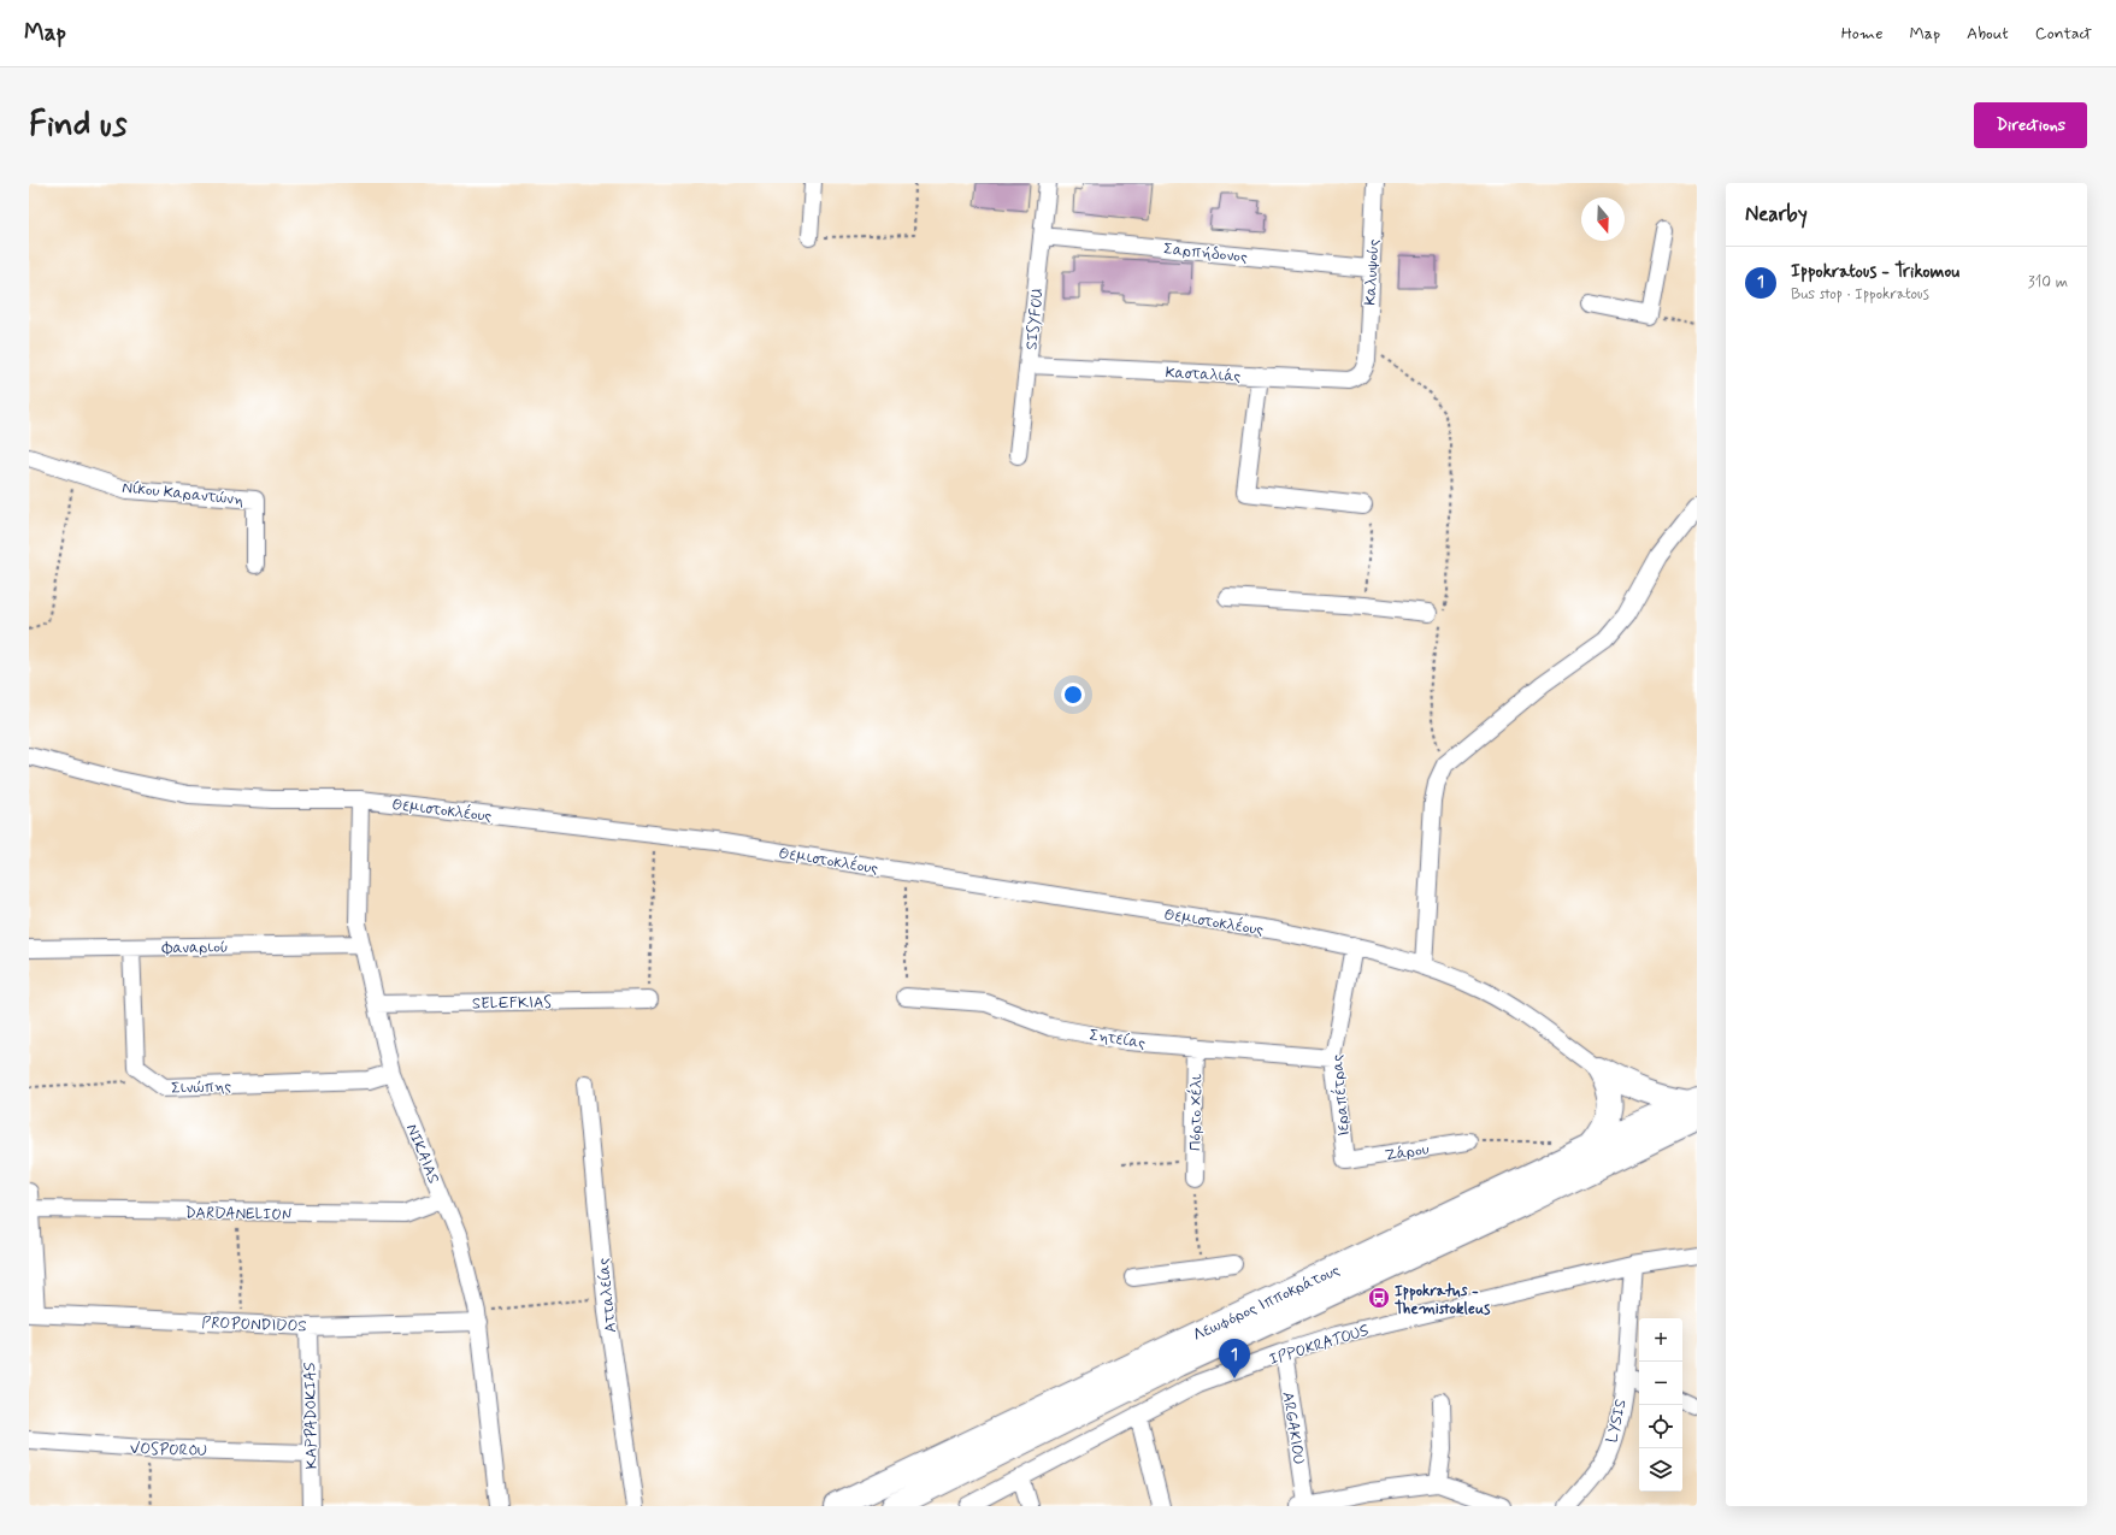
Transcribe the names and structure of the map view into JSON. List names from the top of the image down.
{
  "streets": {
    "main road": ["Λεωφόρος Ιπποκράτους"],
    "street": [
      "Σαρπήδονος",
      "Καλυψούς",
      "SISYFOU",
      "Κασταλιάς",
      "Νίκου Καραντώνη",
      "Θεμιστοκλέους",
      "Φαναριού",
      "SELEFKIAS",
      "Σητείας",
      "Σινώπης",
      "Ιεραπέτρας",
      "Πόρτο Χέλι",
      "Ζάρου",
      "NIKAIAS",
      "DARDANELION",
      "Ατταλείας",
      "PROPONDIDOS",
      "IPPOKRATOUS",
      "KAPPADOKIAS",
      "LYSIS",
      "ARGAKIOU",
      "VOSPOROU"
    ]
  },
  "crossings": [
    ["Σαρπήδονος", "Καλυψούς"],
    ["Σαρπήδονος", "SISYFOU"],
    ["Καλυψούς", "Κασταλιάς"],
    ["SISYFOU", "Κασταλιάς"],
    ["Θεμιστοκλέους", "Ιεραπέτρας"],
    ["Θεμιστοκλέους", "NIKAIAS"],
    ["Φαναριού", "Σινώπης"],
    ["Φαναριού", "NIKAIAS"],
    ["SELEFKIAS", "NIKAIAS"],
    ["Σητείας", "Ιεραπέτρας"],
    ["Σητείας", "Πόρτο Χέλι"],
    ["Σινώπης", "NIKAIAS"],
    ["Ιεραπέτρας", "Ζάρου"],
    ["NIKAIAS", "DARDANELION"],
    ["NIKAIAS", "PROPONDIDOS"],
    ["PROPONDIDOS", "KAPPADOKIAS"],
    ["IPPOKRATOUS", "LYSIS"],
    ["IPPOKRATOUS", "ARGAKIOU"],
    ["KAPPADOKIAS", "VOSPOROU"]
  ],
  "places": {
    "bus stop": ["Ippokratus - Themistokleus"]
  },
  "north": "bottom",
  "page": {
    "header": "Map",
    "nav": [
      "Home",
      "Map",
      "About",
      "Contact"
    ],
    "buttons": "Directions",
    "title": "Find us",
    "heading": "Nearby",
    "list": [
      {
        "mark": "1",
        "name": "Ippokratous - Trikomou",
        "note": "Bus stop · Ippokratous",
        "value": "310 m"
      }
    ],
    "map_buttons": ["+", "−"],
    "pins": "1"
  }
}
